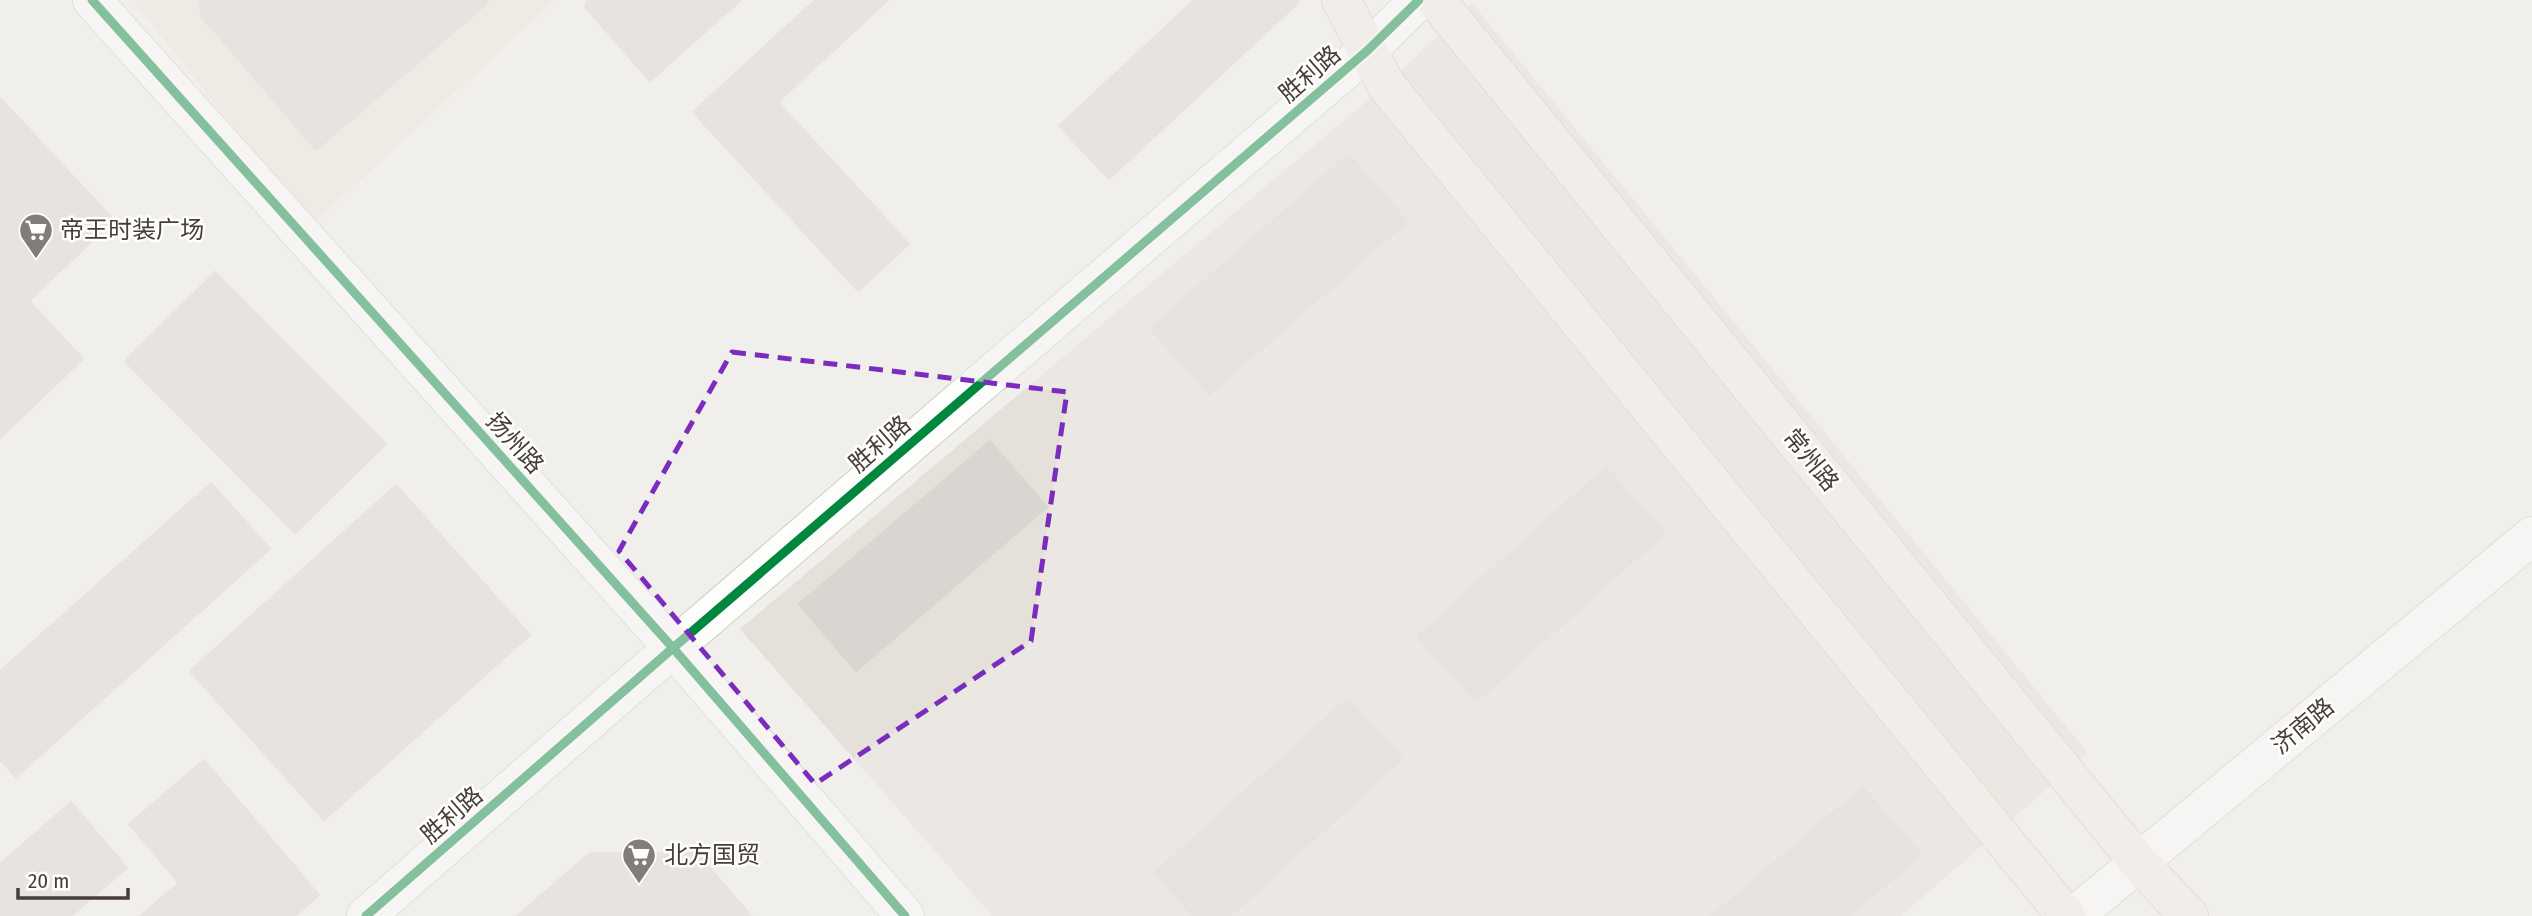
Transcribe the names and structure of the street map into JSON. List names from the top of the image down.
{
  "streets": {
    "main road": ["常州路"],
    "street": ["胜利路", "扬州路", "济南路"]
  },
  "crossings": [
    ["胜利路", "扬州路"],
    ["常州路", "济南路"]
  ],
  "places": {
    "supermarket": ["帝王时装广场", "北方国贸"]
  },
  "scale_bar": "20 m"
}
